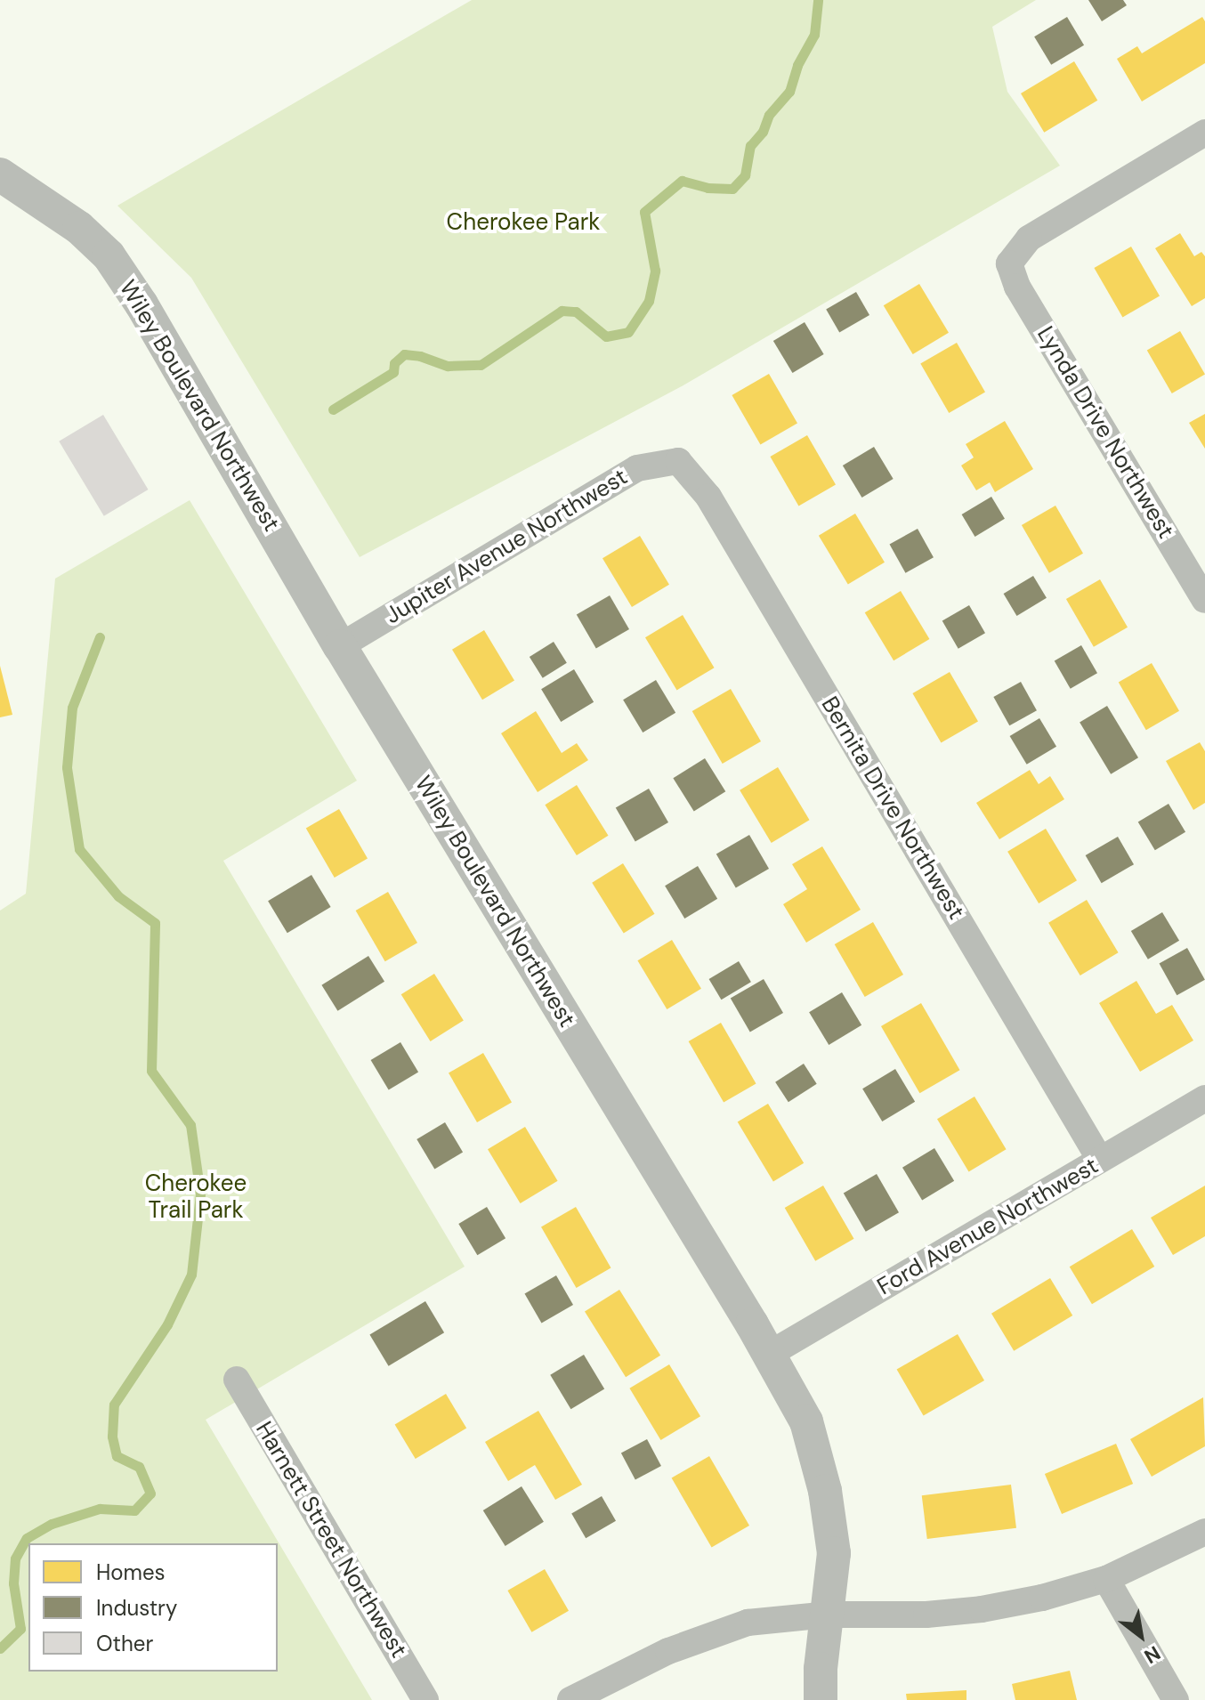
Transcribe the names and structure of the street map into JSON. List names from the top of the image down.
{
  "streets": {
    "street": [
      "Wiley Boulevard Northwest",
      "Lynda Drive Northwest",
      "Jupiter Avenue Northwest",
      "Bernita Drive Northwest",
      "Ford Avenue Northwest",
      "Harnett Street Northwest"
    ]
  },
  "crossings": [
    ["Wiley Boulevard Northwest", "Jupiter Avenue Northwest"],
    ["Wiley Boulevard Northwest", "Ford Avenue Northwest"],
    ["Jupiter Avenue Northwest", "Bernita Drive Northwest"],
    ["Bernita Drive Northwest", "Ford Avenue Northwest"]
  ],
  "parks": ["Cherokee Park", "Cherokee Trail Park"],
  "legend": ["Homes", "Industry", "Other"],
  "north": "bottom right"
}
